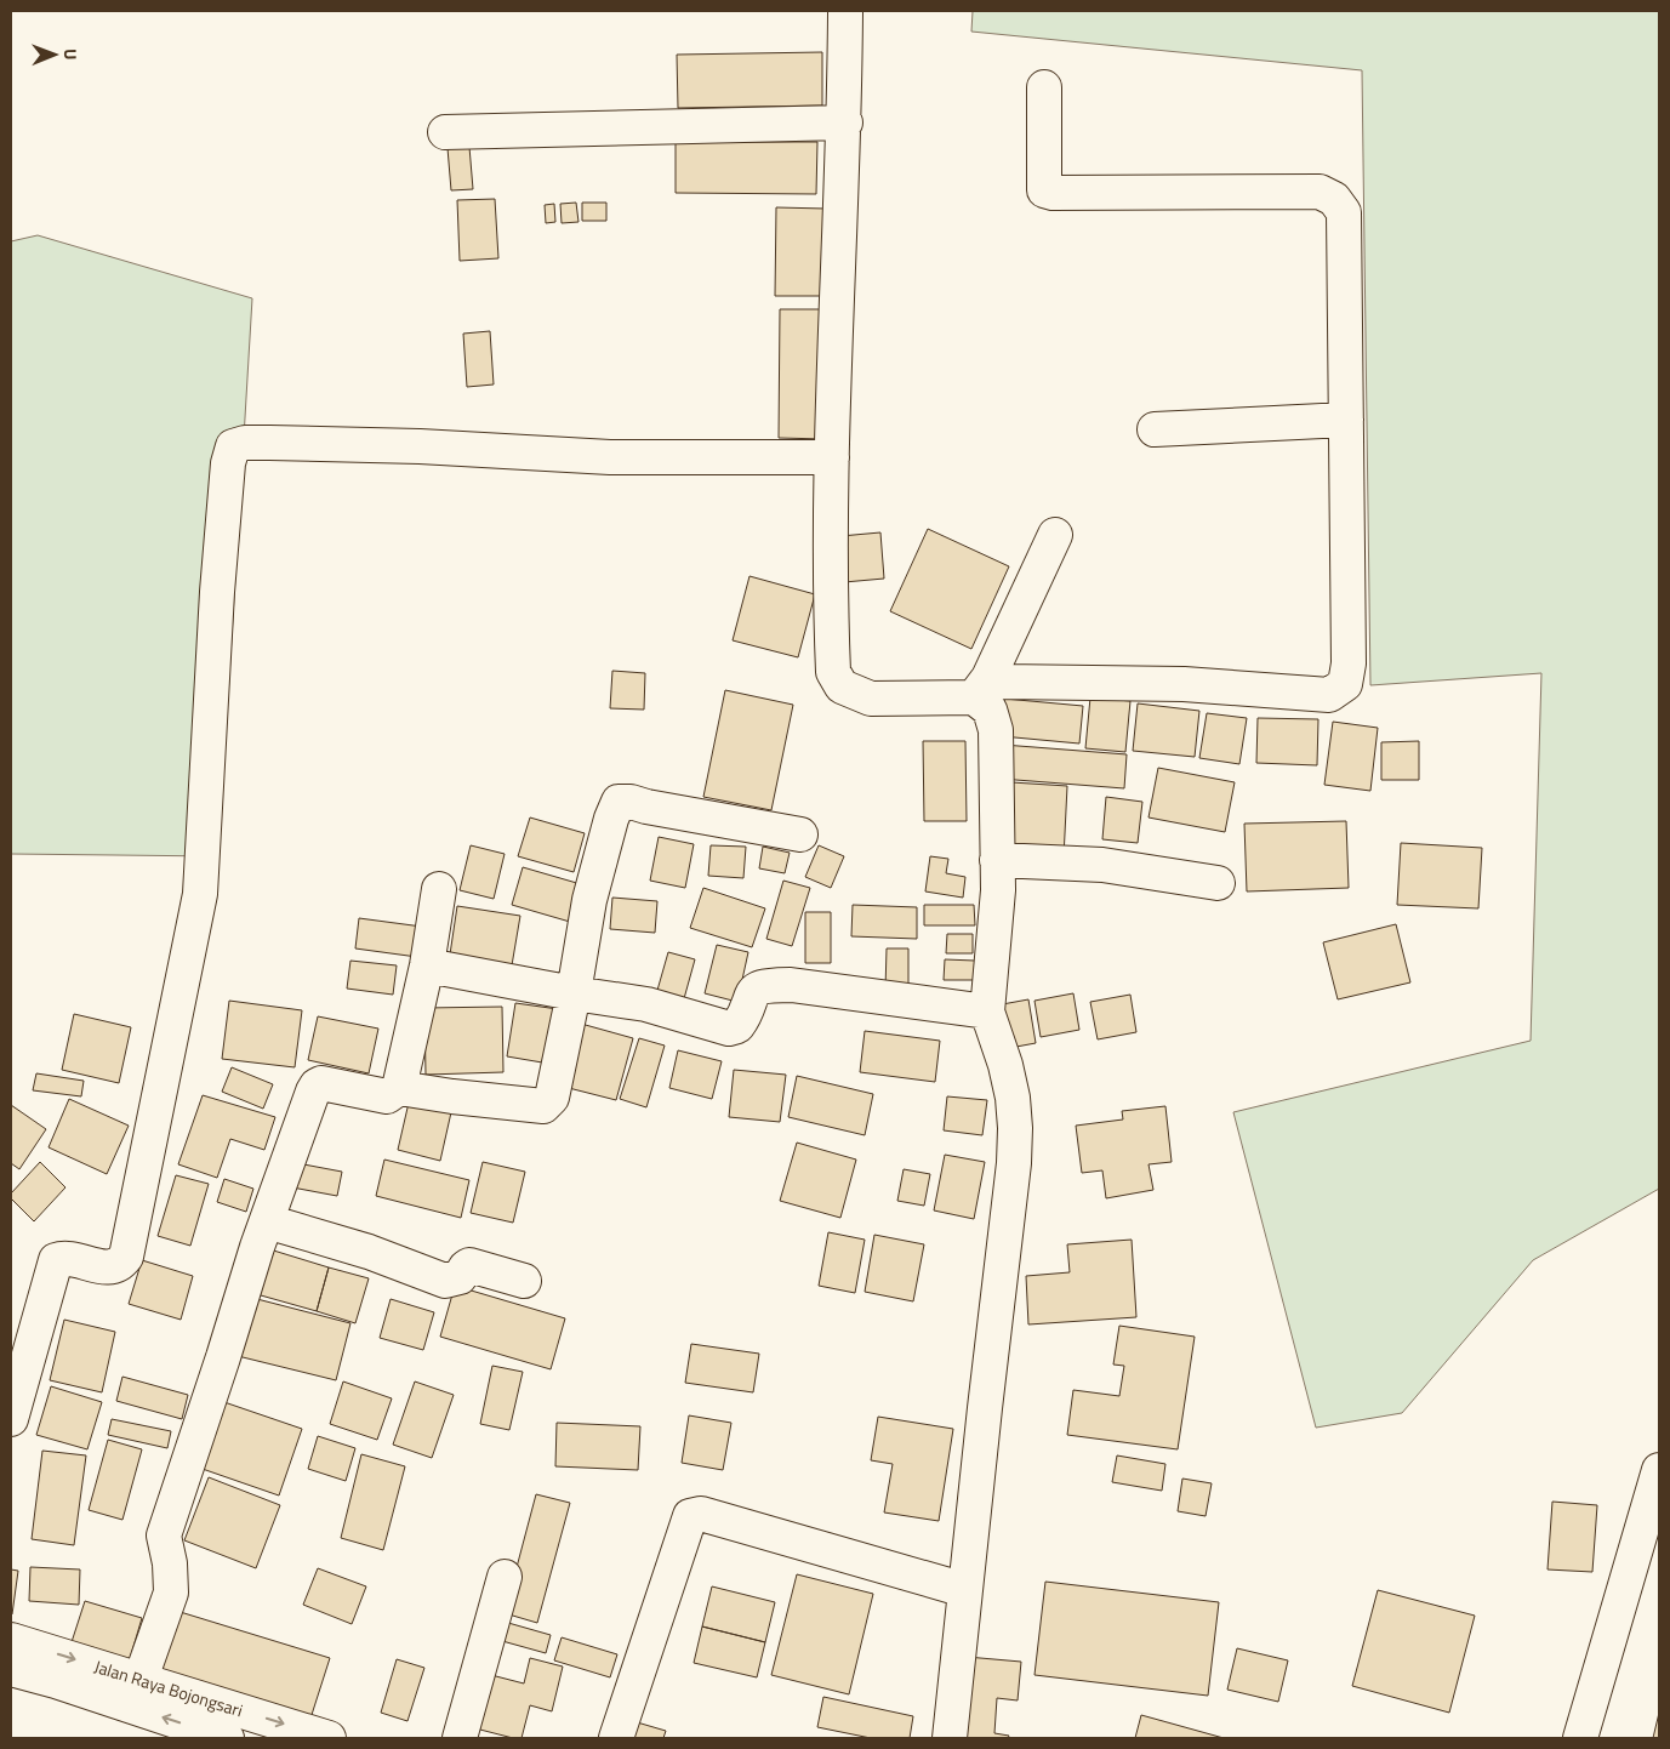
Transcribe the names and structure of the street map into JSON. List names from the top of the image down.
{
  "streets": {
    "main road": ["Jalan Raya Bojongsari"]
  },
  "north": "right"
}
